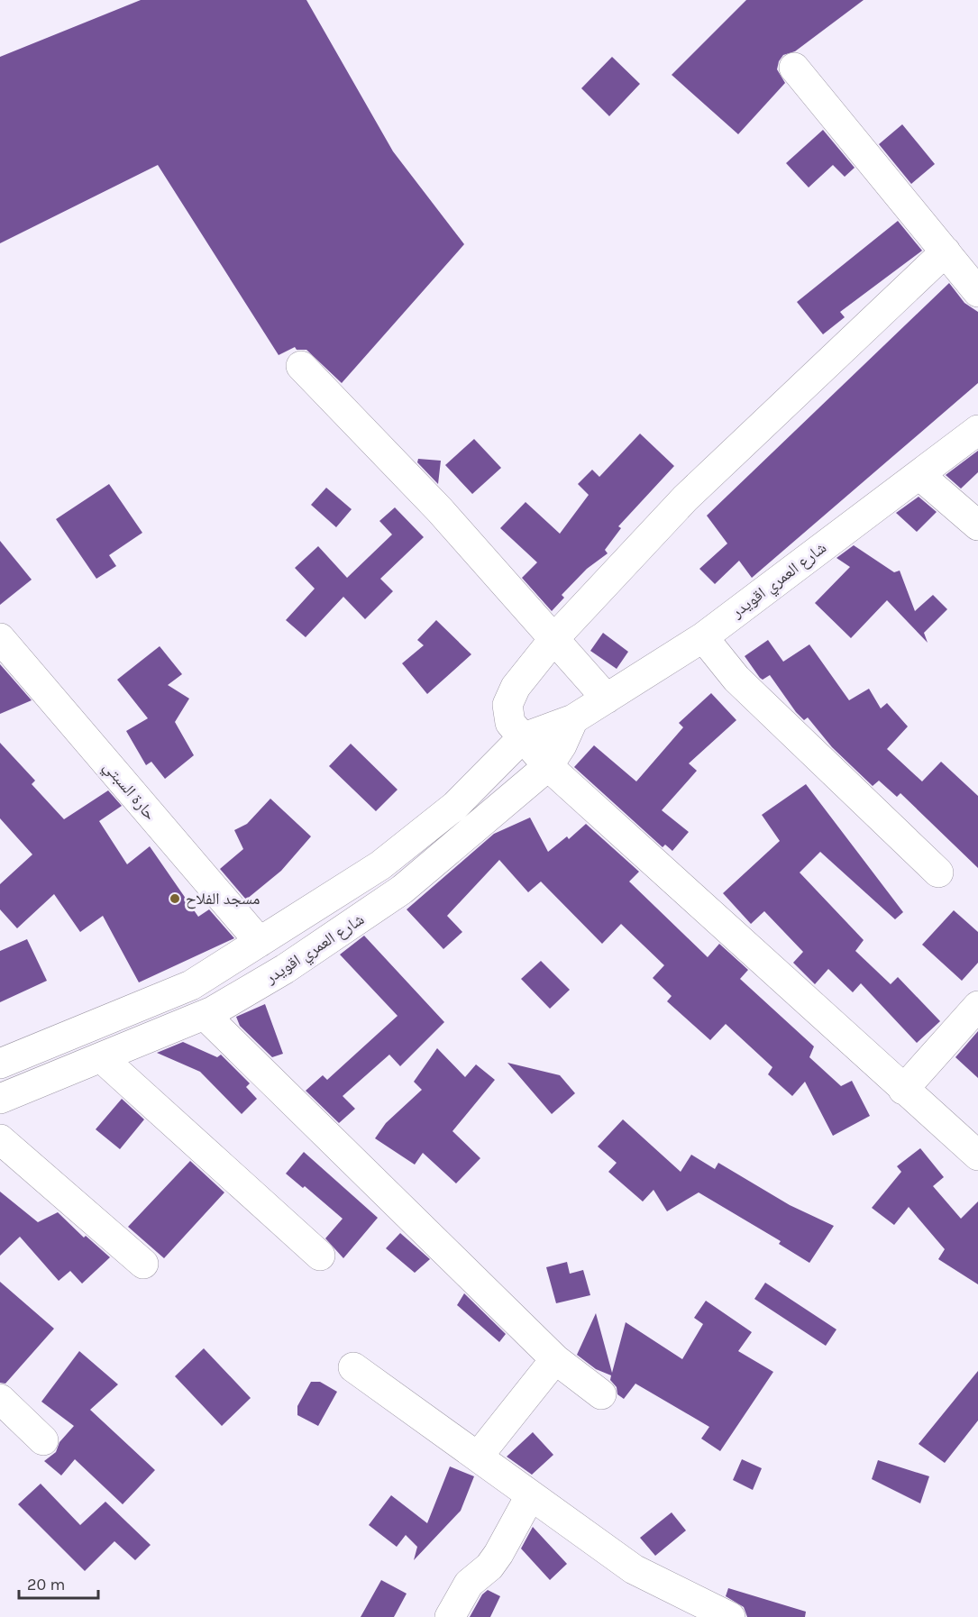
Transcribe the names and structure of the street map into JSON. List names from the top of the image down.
{
  "streets": {
    "street": ["شارع العمري اقويدر", "حارة السبتي"]
  },
  "crossings": [
    ["شارع العمري اقويدر", "حارة السبتي"]
  ],
  "places": ["مسجد الفلاح"],
  "scale_bar": "20 m"
}
